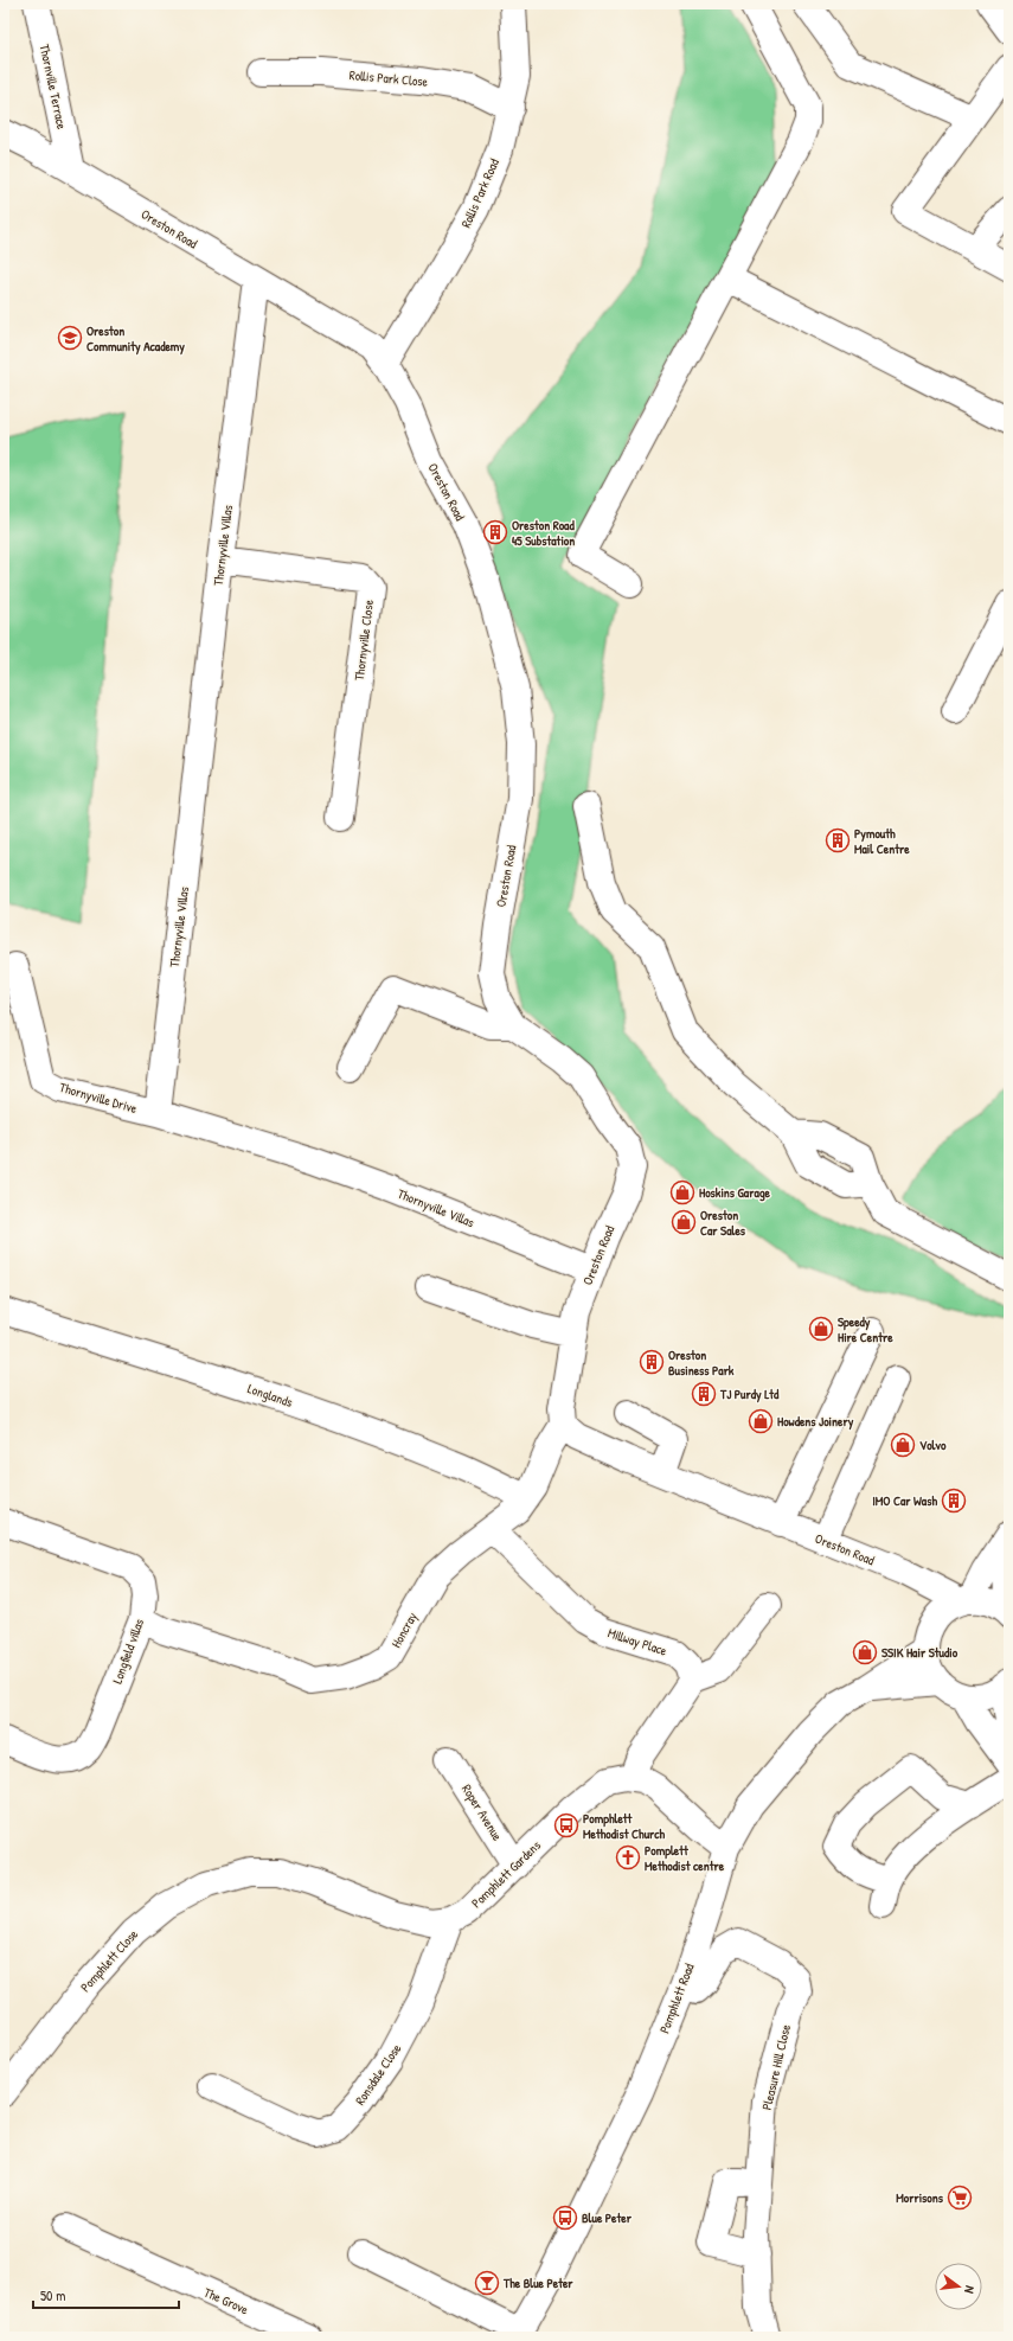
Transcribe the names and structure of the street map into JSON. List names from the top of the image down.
{
  "streets": {
    "street": [
      "Rollis Park Close",
      "Thornville Terrace",
      "Rollis Park Road",
      "Oreston Road",
      "Thornyville Villas",
      "Thornyville Close",
      "Thornyville Drive",
      "Longlands",
      "Honcray",
      "Millway Place",
      "Longfield villas",
      "Roper Avenue",
      "Pomphlett Gardens",
      "Pomphlett Close",
      "Pomphlett Road",
      "Pleasure Hill Close",
      "Ronsdale Close",
      "The Grove"
    ]
  },
  "crossings": [
    ["Rollis Park Close", "Rollis Park Road"],
    ["Thornville Terrace", "Oreston Road"],
    ["Rollis Park Road", "Oreston Road"],
    ["Oreston Road", "Thornyville Villas"],
    ["Oreston Road", "Honcray"],
    ["Oreston Road", "Pomphlett Road"],
    ["Thornyville Villas", "Thornyville Close"],
    ["Thornyville Villas", "Thornyville Drive"],
    ["Longlands", "Honcray"],
    ["Honcray", "Millway Place"],
    ["Honcray", "Longfield villas"],
    ["Roper Avenue", "Pomphlett Gardens"],
    ["Pomphlett Gardens", "Pomphlett Close"],
    ["Pomphlett Gardens", "Pomphlett Road"],
    ["Pomphlett Gardens", "Ronsdale Close"],
    ["Pomphlett Road", "Pleasure Hill Close"]
  ],
  "places": {
    "school or university": ["Oreston Community Academy"],
    "building": [
      "Oreston Road 45 Substation",
      "Pymouth Mail Centre",
      "Oreston Business Park",
      "TJ Purdy Ltd",
      "IMO Car Wash"
    ],
    "shop": [
      "Hoskins Garage",
      "Oreston Car Sales",
      "Speedy Hire Centre",
      "Howdens Joinery",
      "Volvo",
      "SSIK Hair Studio"
    ],
    "bus stop": ["Pomphlett Methodist Church", "Blue Peter"],
    "church": ["Pomplett Methodist centre"],
    "supermarket": ["Morrisons"],
    "bar": ["The Blue Peter"]
  },
  "scale_bar": "50 m",
  "north": "right"
}
